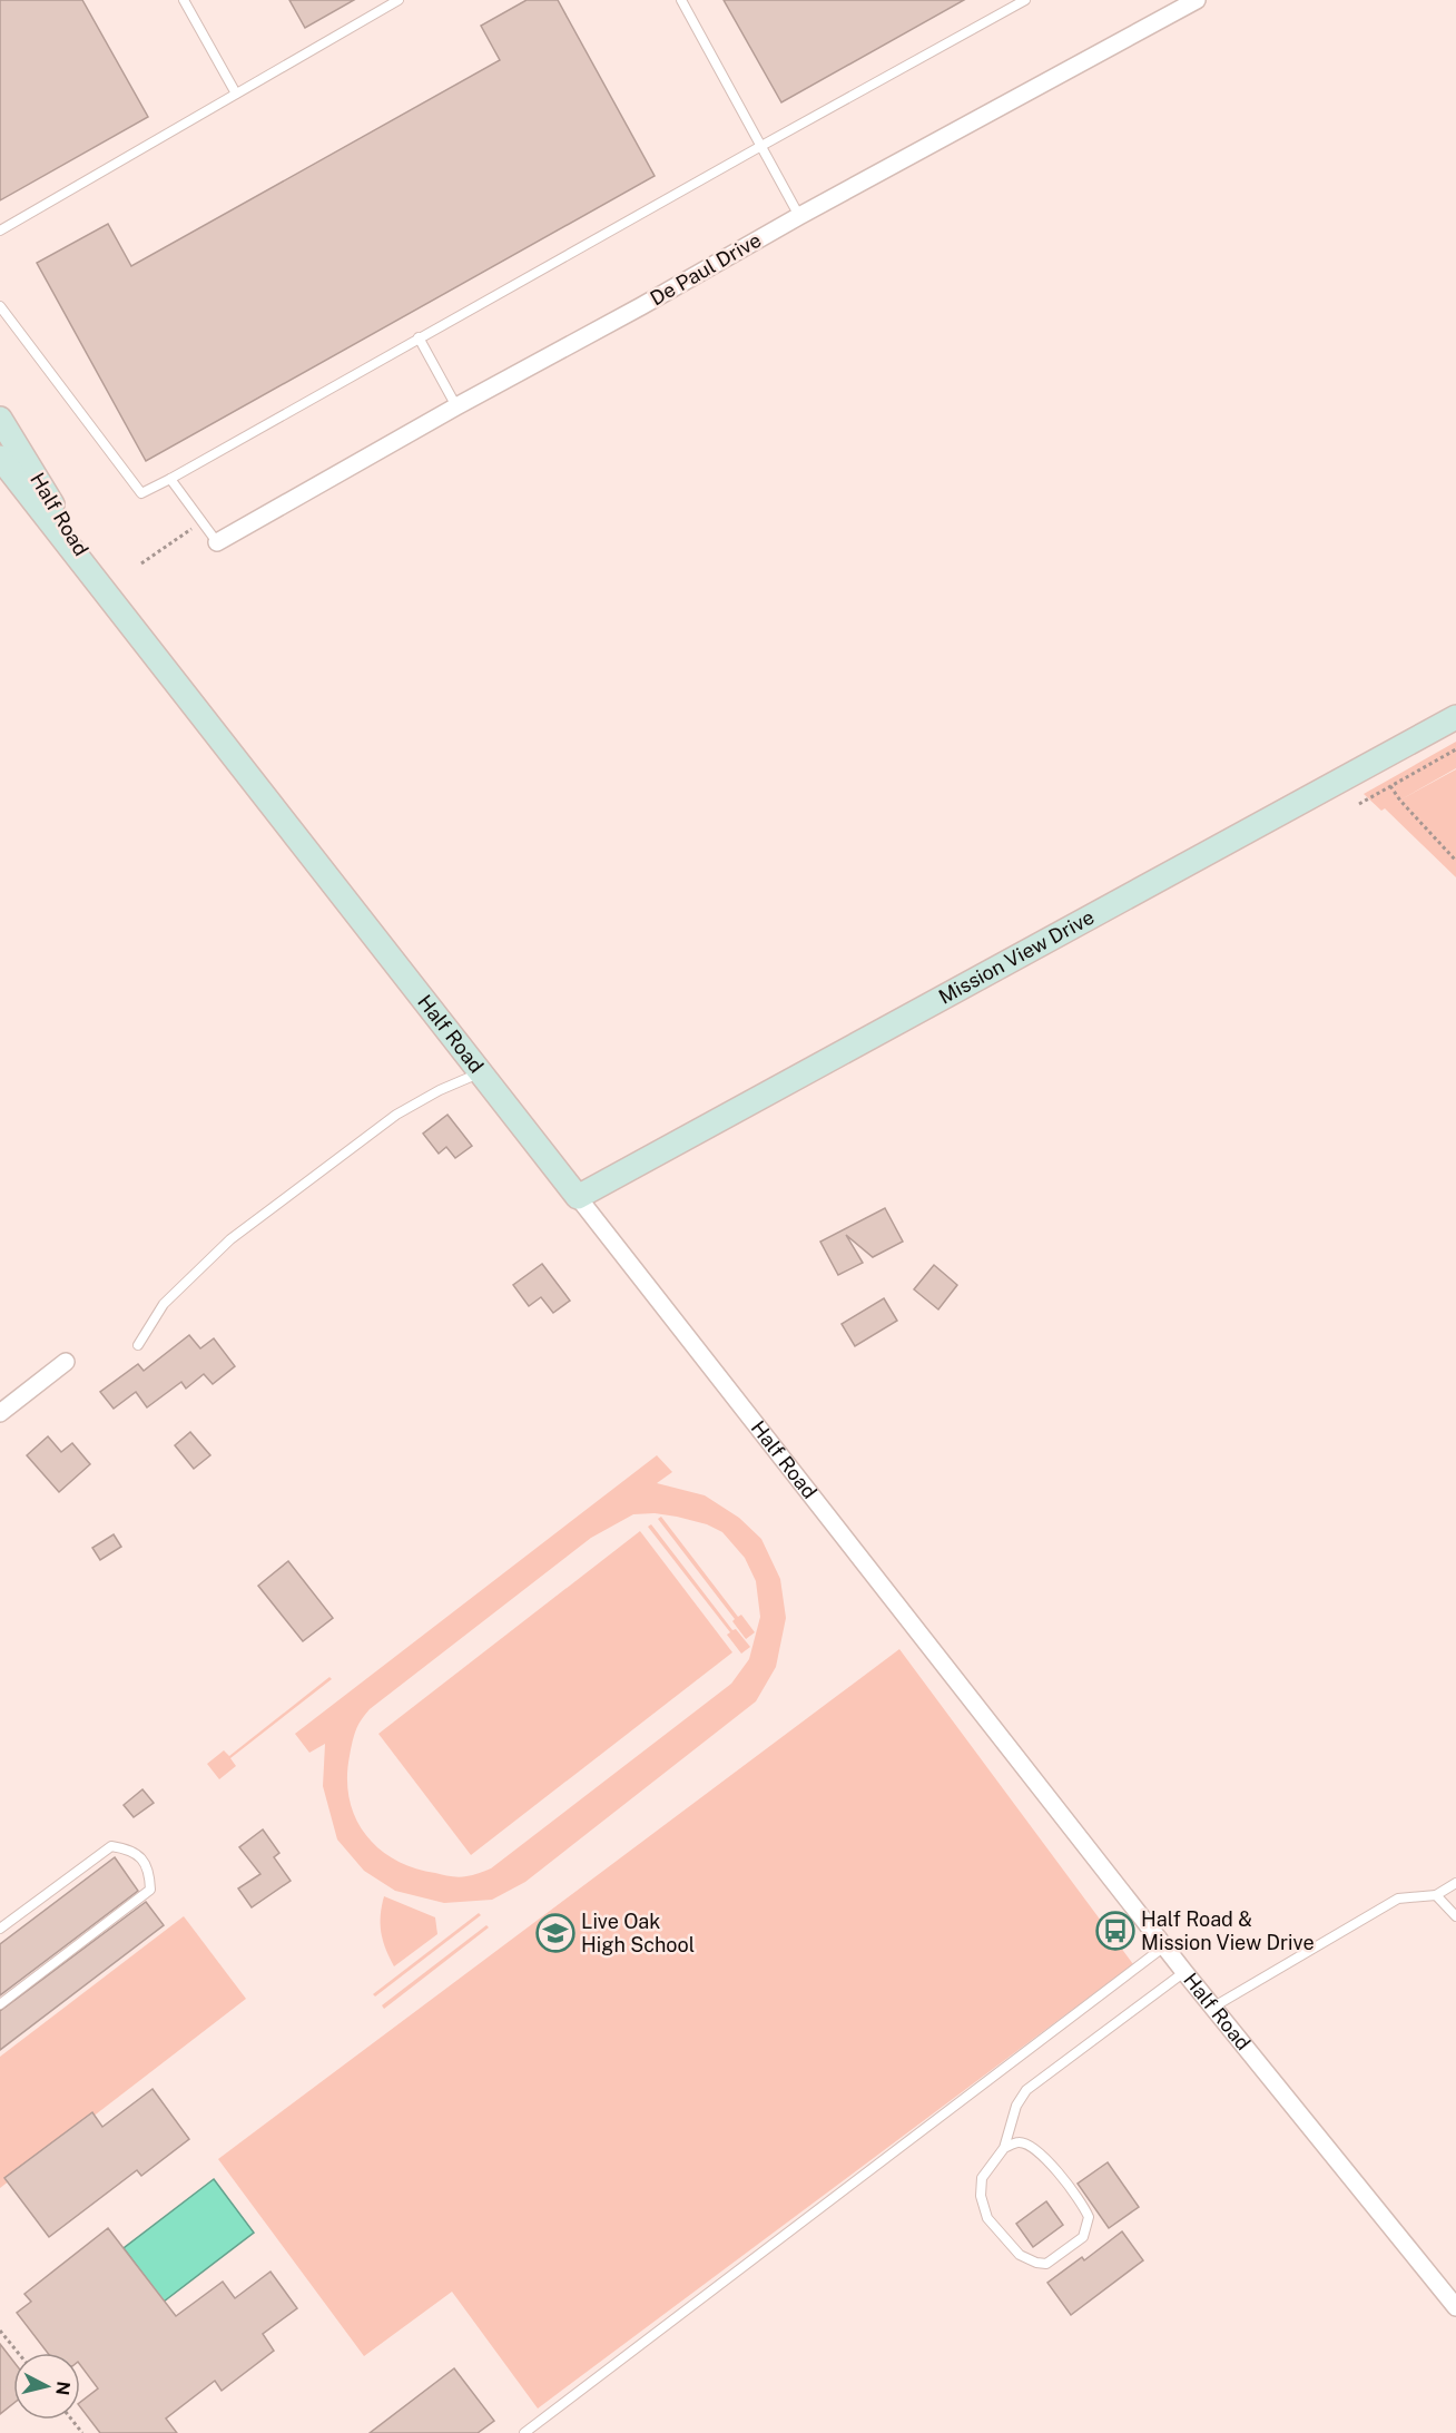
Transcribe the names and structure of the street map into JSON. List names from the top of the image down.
{
  "streets": {
    "street": ["De Paul Drive", "Half Road", "Mission View Drive"]
  },
  "crossings": [
    ["Half Road", "Mission View Drive"]
  ],
  "places": {
    "bus stop": ["Half Road & Mission View Drive"],
    "school or university": ["Live Oak High School"]
  },
  "north": "right"
}
